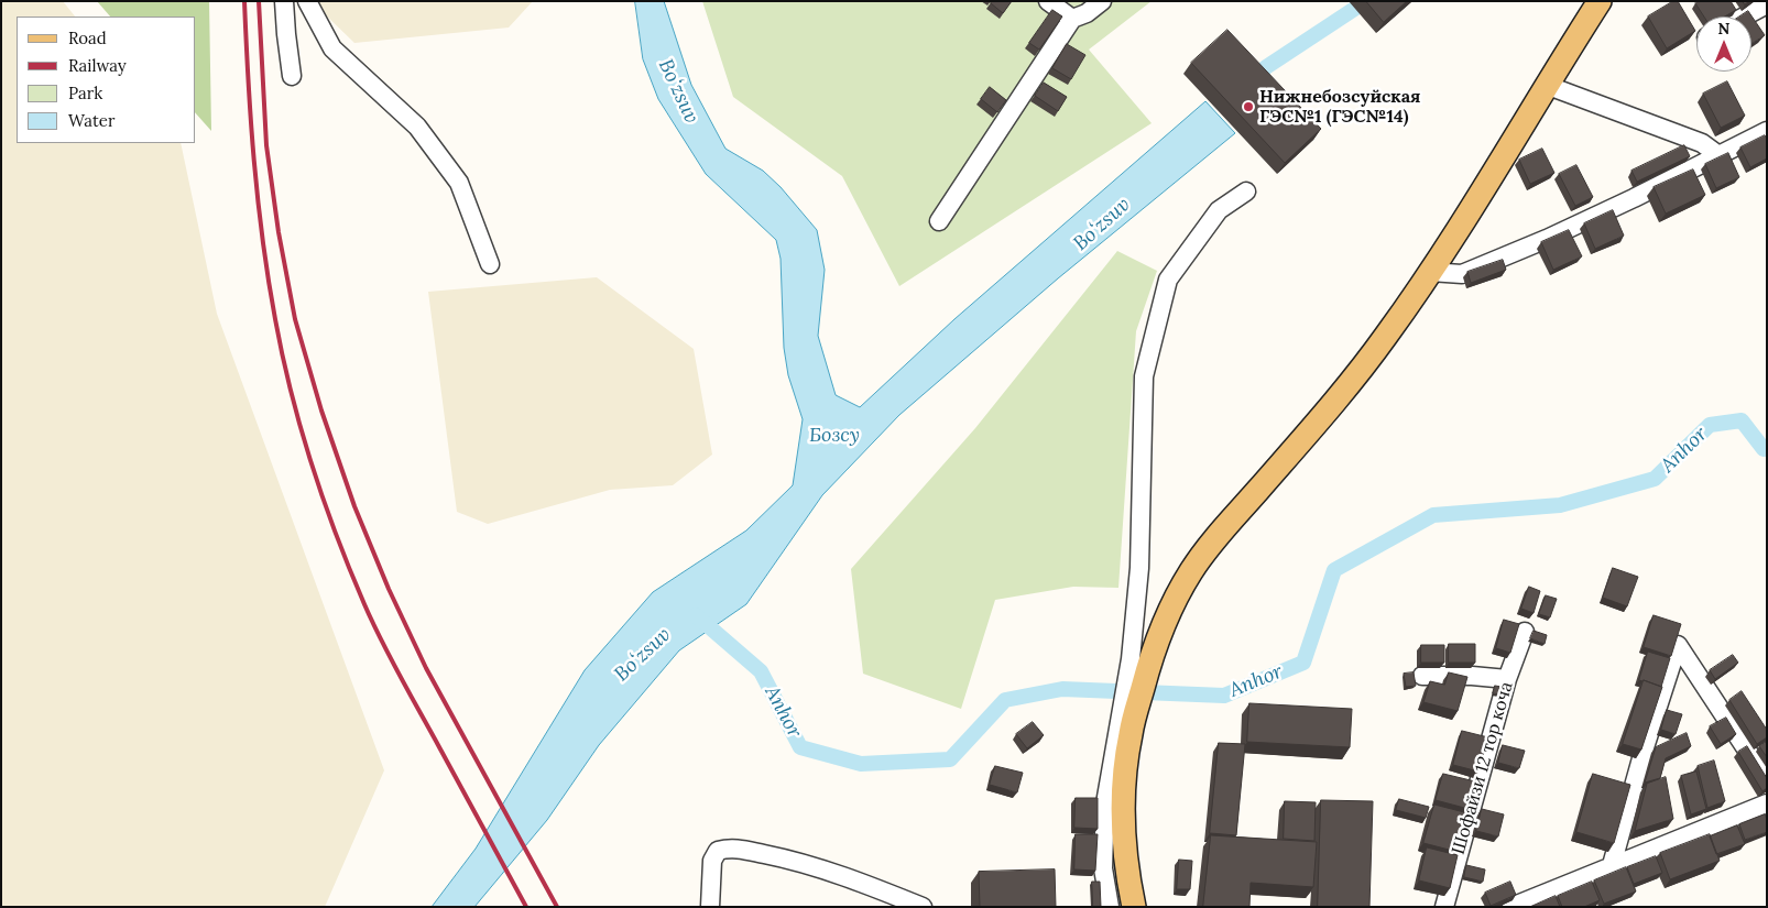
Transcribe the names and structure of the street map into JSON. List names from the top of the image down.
{
  "streets": {
    "street": ["Шофайзи 12 тор коча"]
  },
  "water": ["Boʻzsuv", "Бозсу", "Anhor"],
  "places": ["Нижнебозсуйская ГЭС№1 (ГЭС№14)"],
  "legend": [
    "Road",
    "Railway",
    "Park",
    "Water"
  ],
  "north": "top"
}
